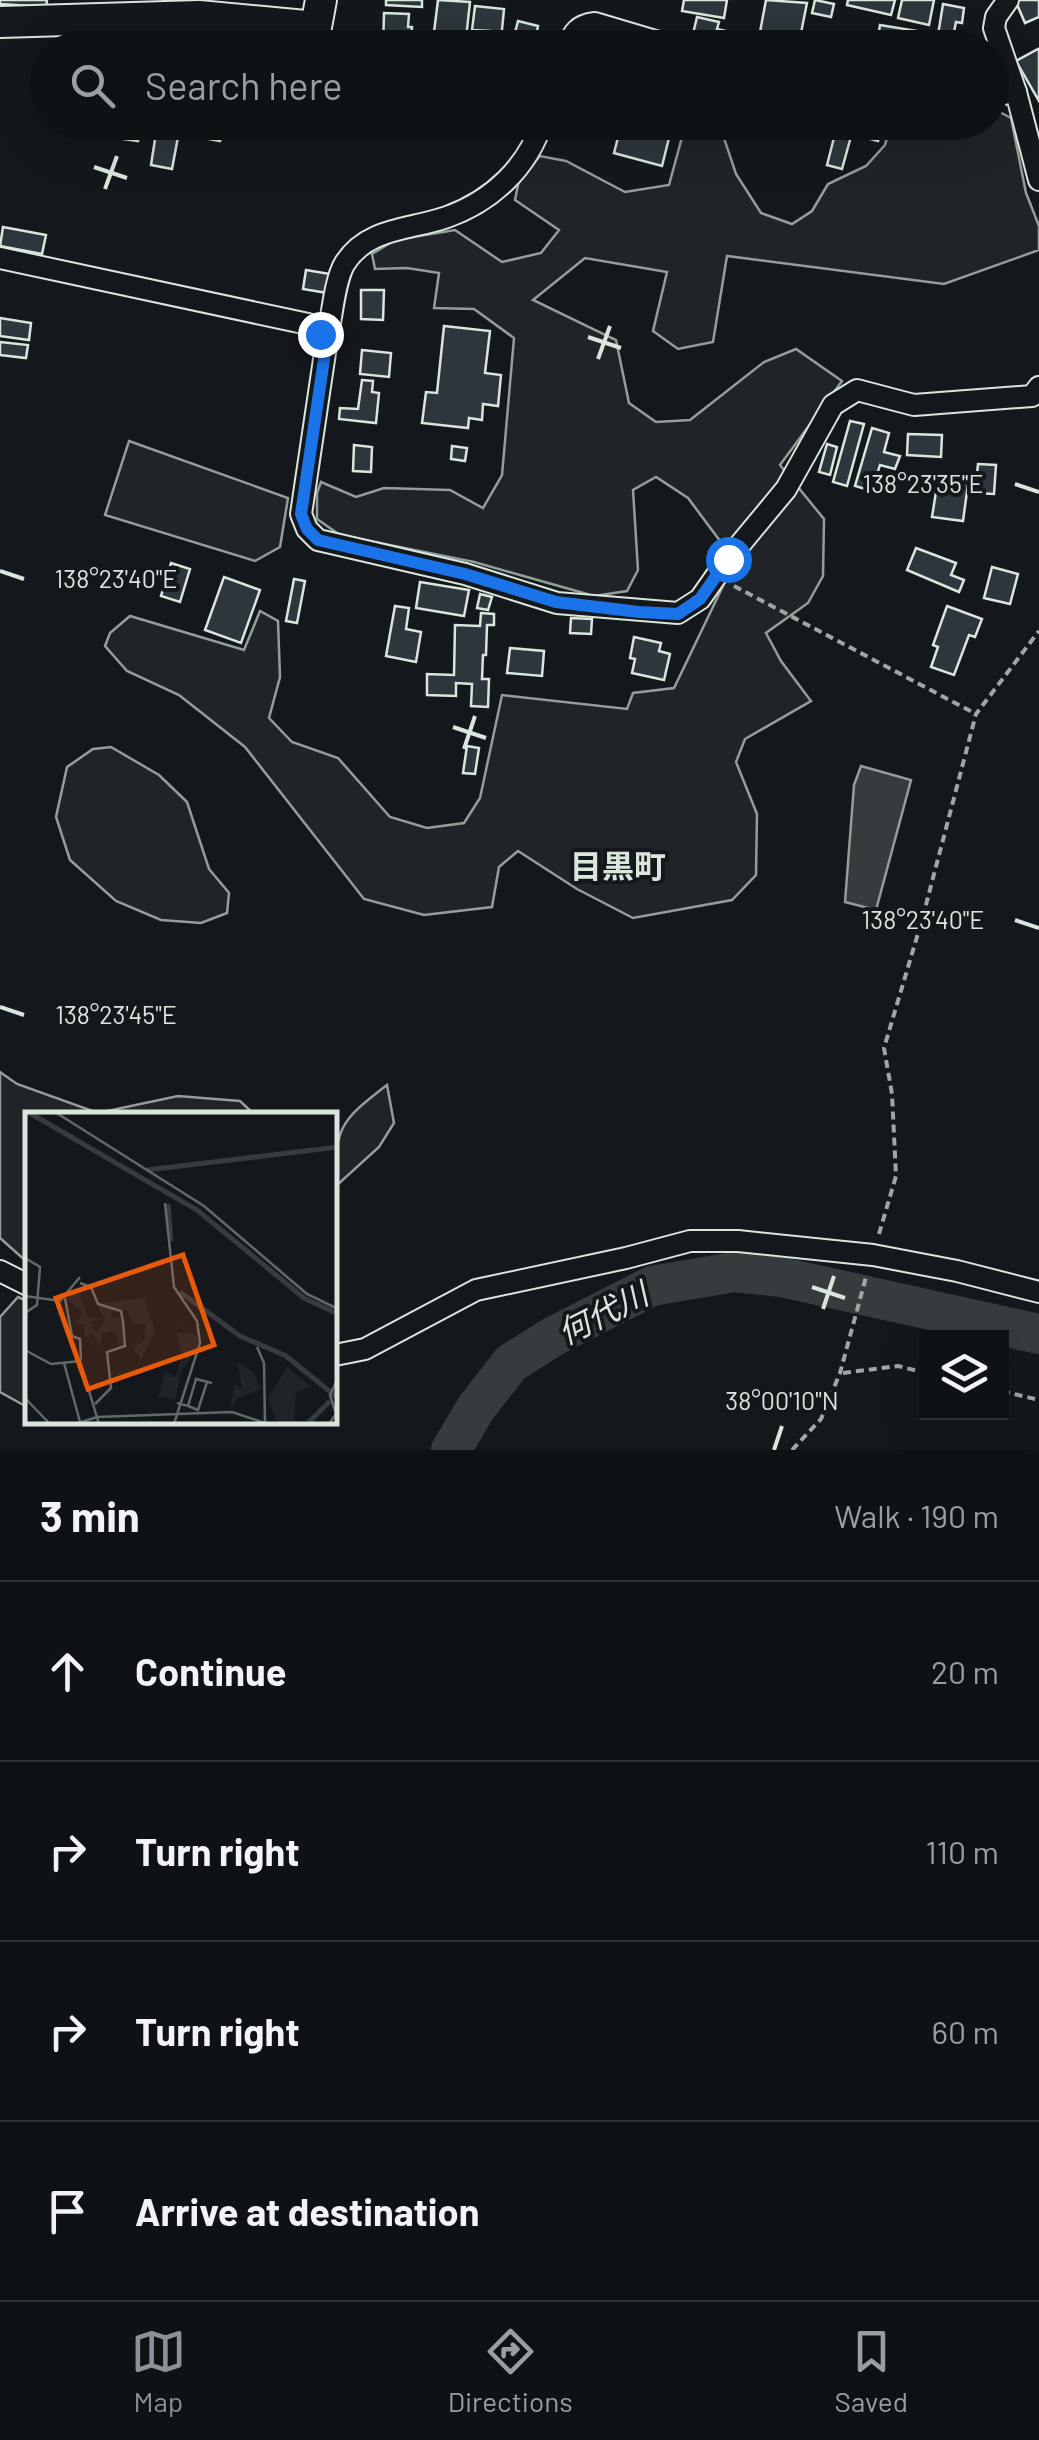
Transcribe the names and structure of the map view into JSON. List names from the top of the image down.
{
  "districts": ["目黒町"],
  "water": ["何代川"],
  "page": {
    "search": "Search here",
    "heading": ["3 min", "Walk · 190 m"],
    "list": [
      ["Continue", "20 m"],
      ["Turn right", "110 m"],
      ["Turn right", "60 m"],
      "Arrive at destination"
    ],
    "nav": ["Map", "Directions", "Saved"]
  },
  "coordinates": [
    "138°23'35\"E",
    "138°23'40\"E",
    "138°23'45\"E",
    "38°00'10\"N"
  ]
}
